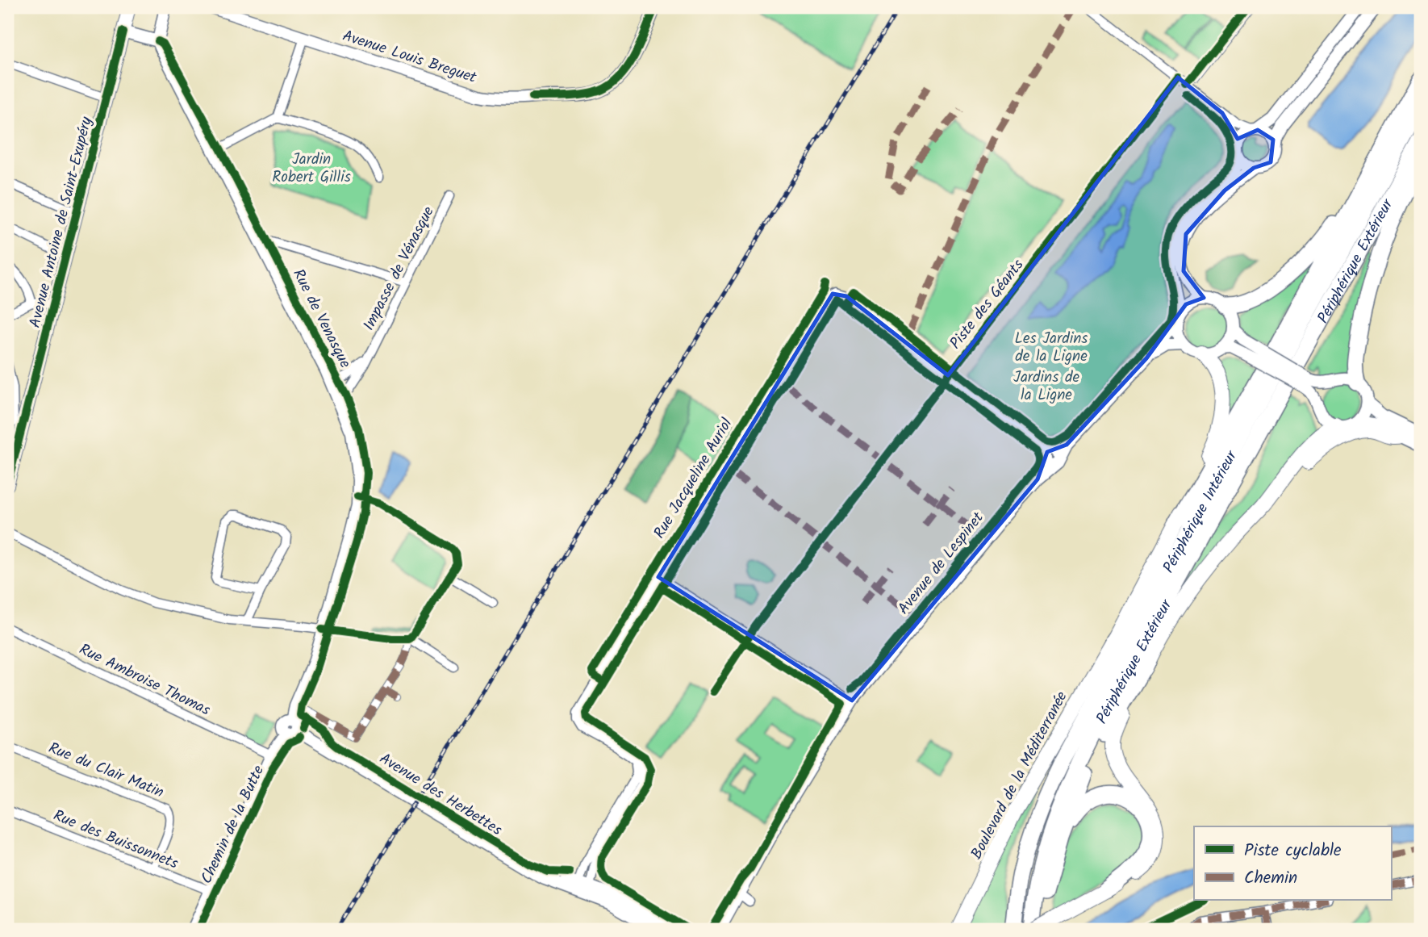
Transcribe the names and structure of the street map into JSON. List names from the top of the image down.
{
  "streets": {
    "highway": ["Périphérique Extérieur", "Périphérique Intérieur"],
    "main road": ["Avenue Antoine de Saint-Exupéry", "Boulevard de la Méditerranée"],
    "street": [
      "Avenue Louis Breguet",
      "Impasse de Vénasque",
      "Piste des Géants",
      "Rue de Venasque",
      "Rue Jacqueline Auriol",
      "Avenue de Lespinet",
      "Rue Ambroise Thomas",
      "Rue du Clair Matin",
      "Avenue des Herbettes",
      "Chemin de la Butte",
      "Rue des Buissonnets"
    ]
  },
  "crossings": [
    ["Impasse de Vénasque", "Rue de Venasque"],
    ["Piste des Géants", "Rue Jacqueline Auriol"],
    ["Rue de Venasque", "Chemin de la Butte"],
    ["Rue Jacqueline Auriol", "Avenue de Lespinet"],
    ["Rue Jacqueline Auriol", "Avenue des Herbettes"],
    ["Avenue de Lespinet", "Boulevard de la Méditerranée"],
    ["Rue Ambroise Thomas", "Chemin de la Butte"],
    ["Rue du Clair Matin", "Rue des Buissonnets"],
    ["Avenue des Herbettes", "Chemin de la Butte"],
    ["Chemin de la Butte", "Rue des Buissonnets"]
  ],
  "parks": ["Jardin Robert Gillis", "Les Jardins de la Ligne", "Jardins de la Ligne"],
  "legend": ["Piste cyclable", "Chemin"]
}
